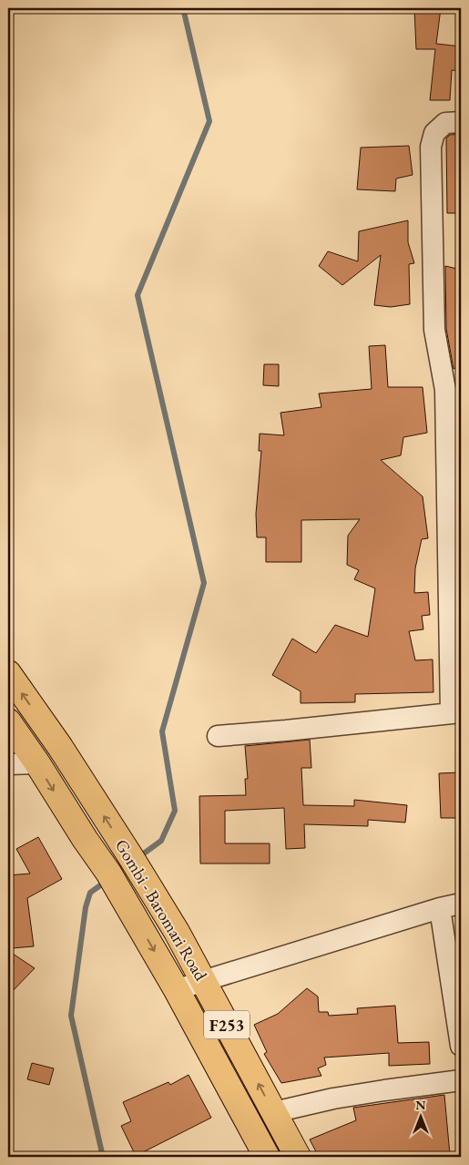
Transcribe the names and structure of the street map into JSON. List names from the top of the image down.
{
  "streets": {
    "main road": ["Gombi - Baromari Road", "F253"]
  },
  "north": "top"
}
